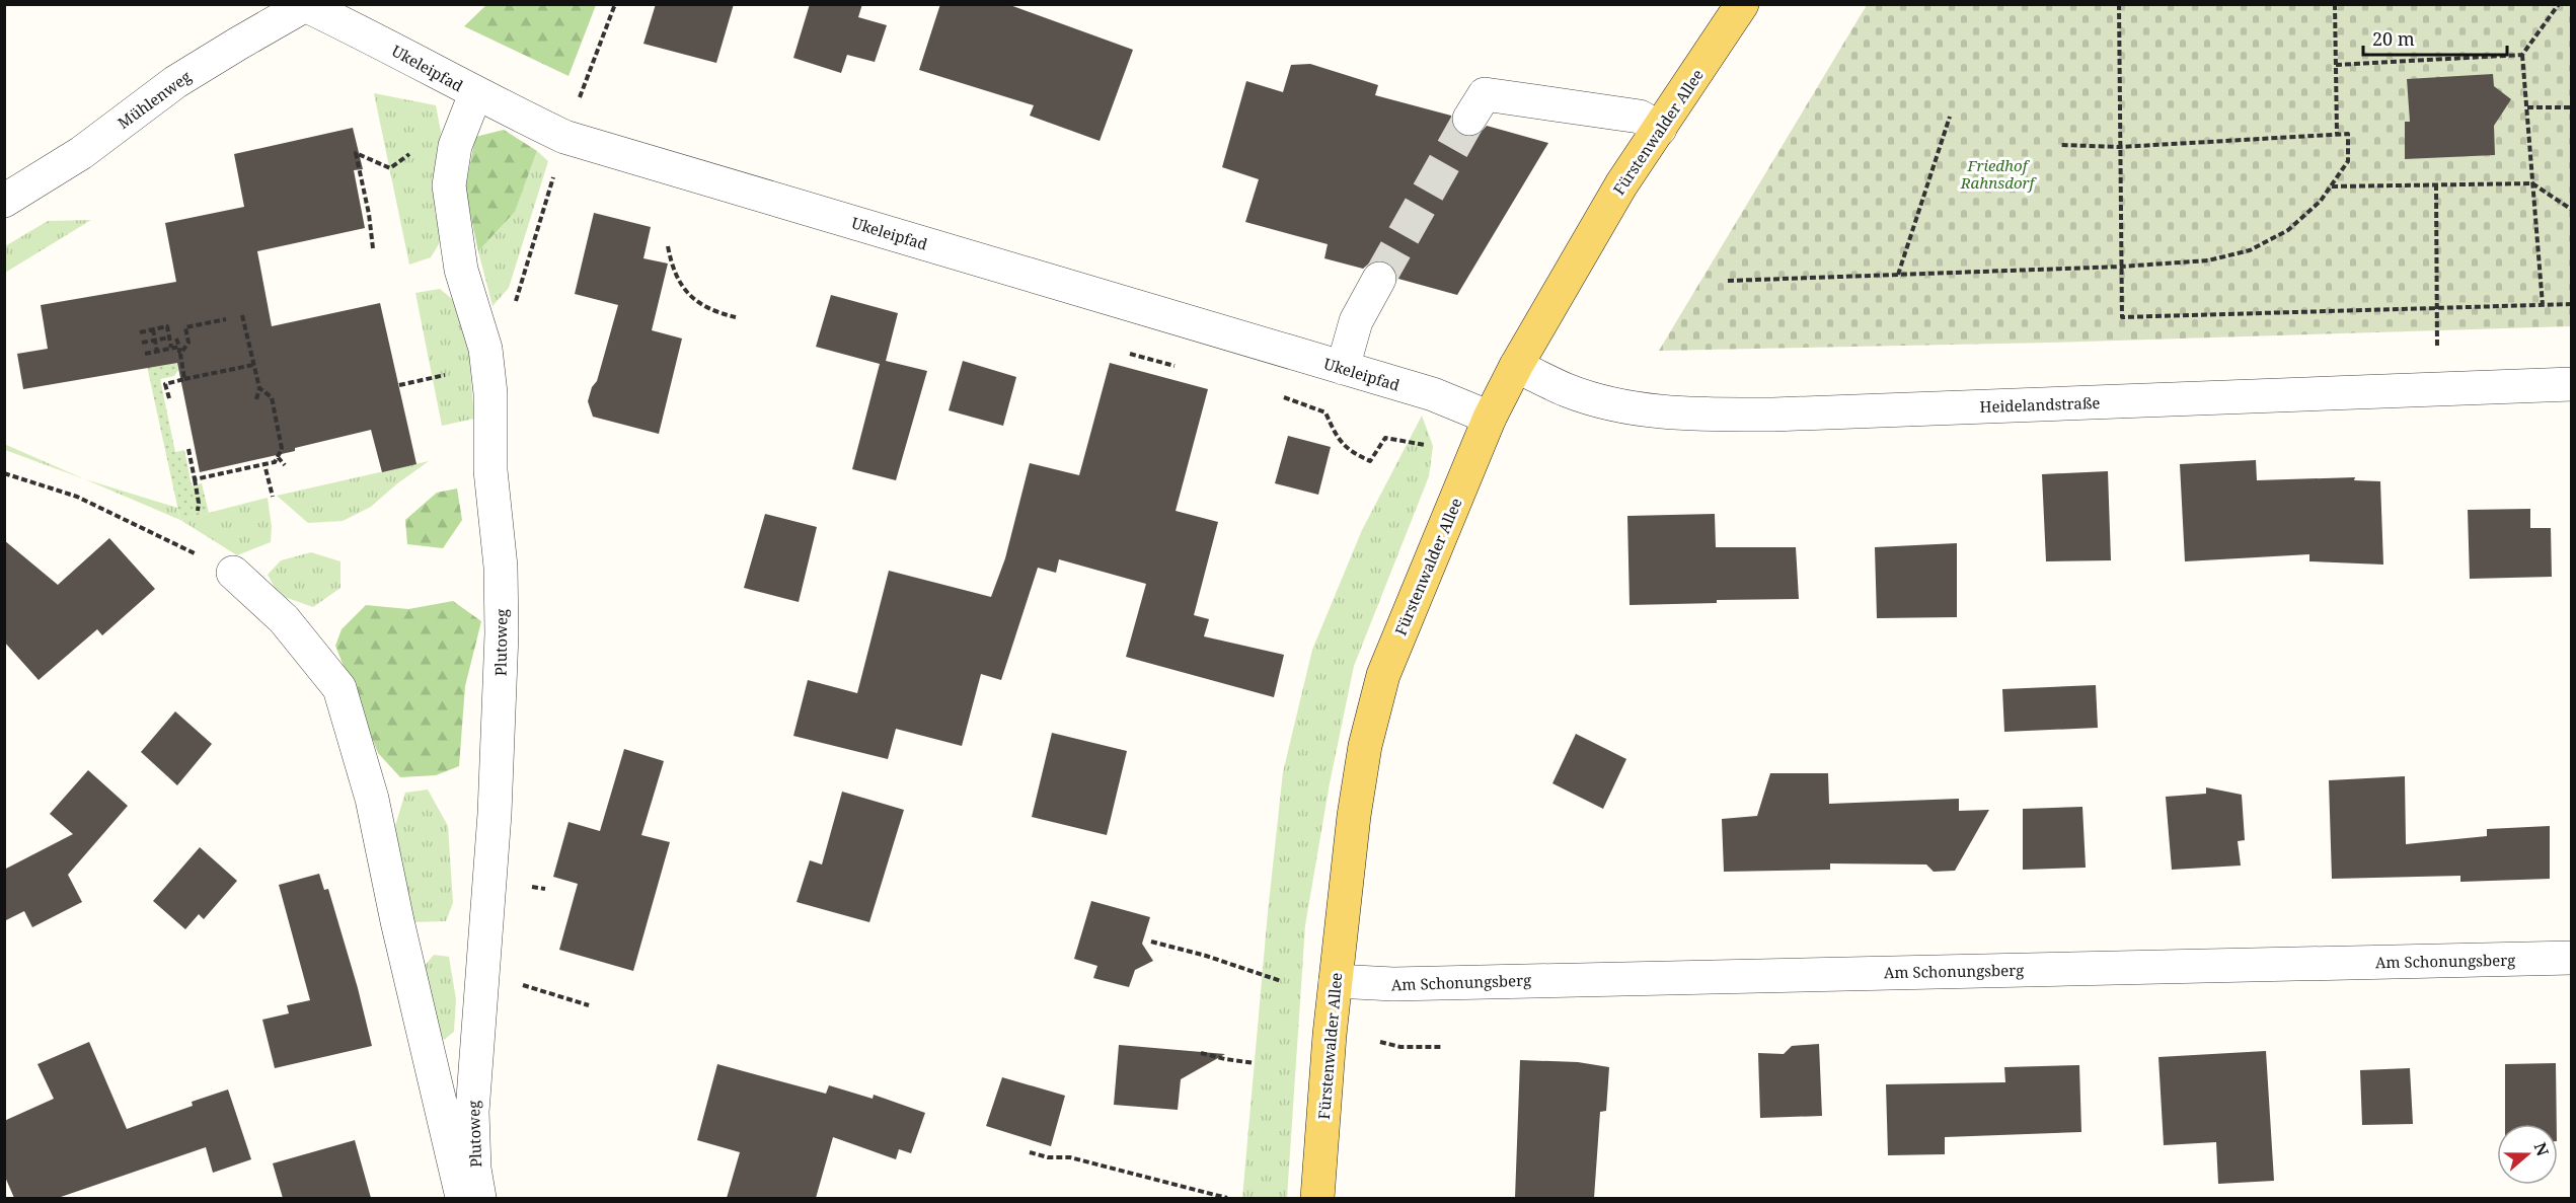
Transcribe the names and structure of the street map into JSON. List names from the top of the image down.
{
  "streets": {
    "main road": ["Fürstenwalder Allee"],
    "street": [
      "Ukeleipfad",
      "Mühlenweg",
      "Heidelandstraße",
      "Plutoweg",
      "Am Schonungsberg"
    ]
  },
  "crossings": [
    ["Ukeleipfad", "Mühlenweg"],
    ["Ukeleipfad", "Fürstenwalder Allee"],
    ["Ukeleipfad", "Plutoweg"],
    ["Fürstenwalder Allee", "Heidelandstraße"],
    ["Fürstenwalder Allee", "Am Schonungsberg"]
  ],
  "parks": ["Friedhof Rahnsdorf"],
  "scale_bar": "20 m",
  "north": "right"
}
